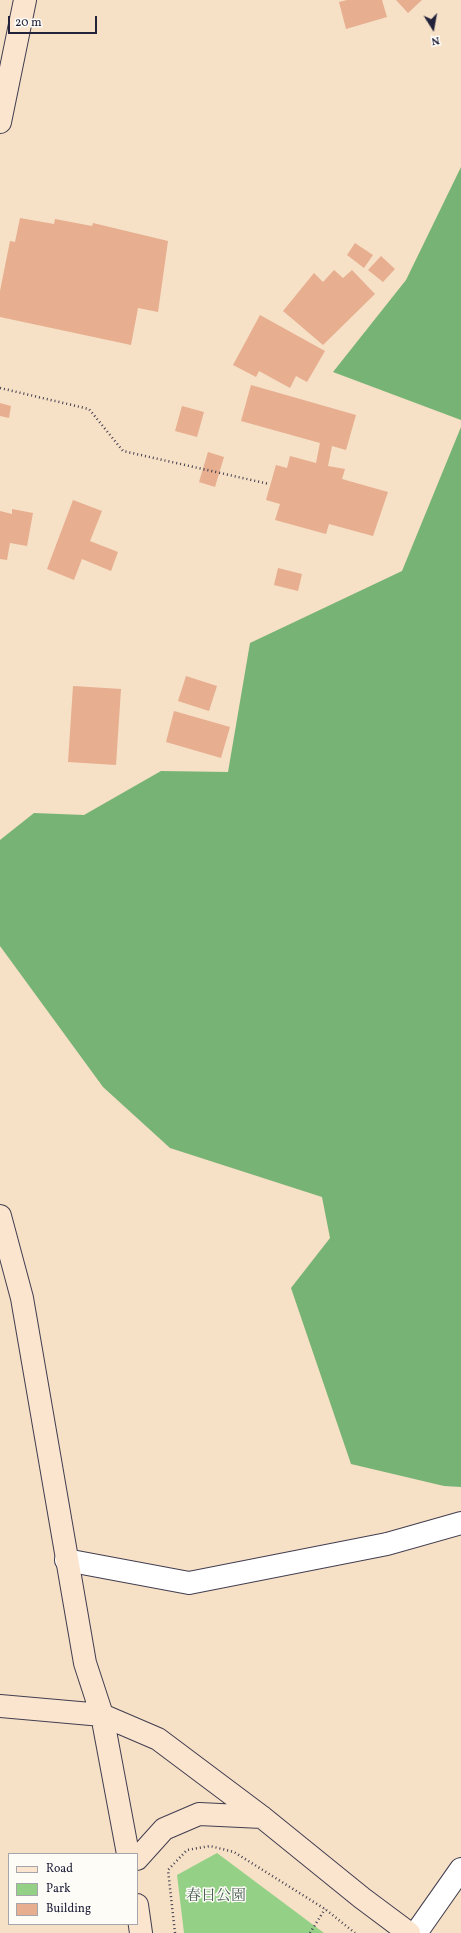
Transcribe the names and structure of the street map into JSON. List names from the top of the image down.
{
  "parks": ["春日公園"],
  "legend": ["Road", "Park", "Building"],
  "scale_bar": "20 m",
  "north": "bottom"
}
